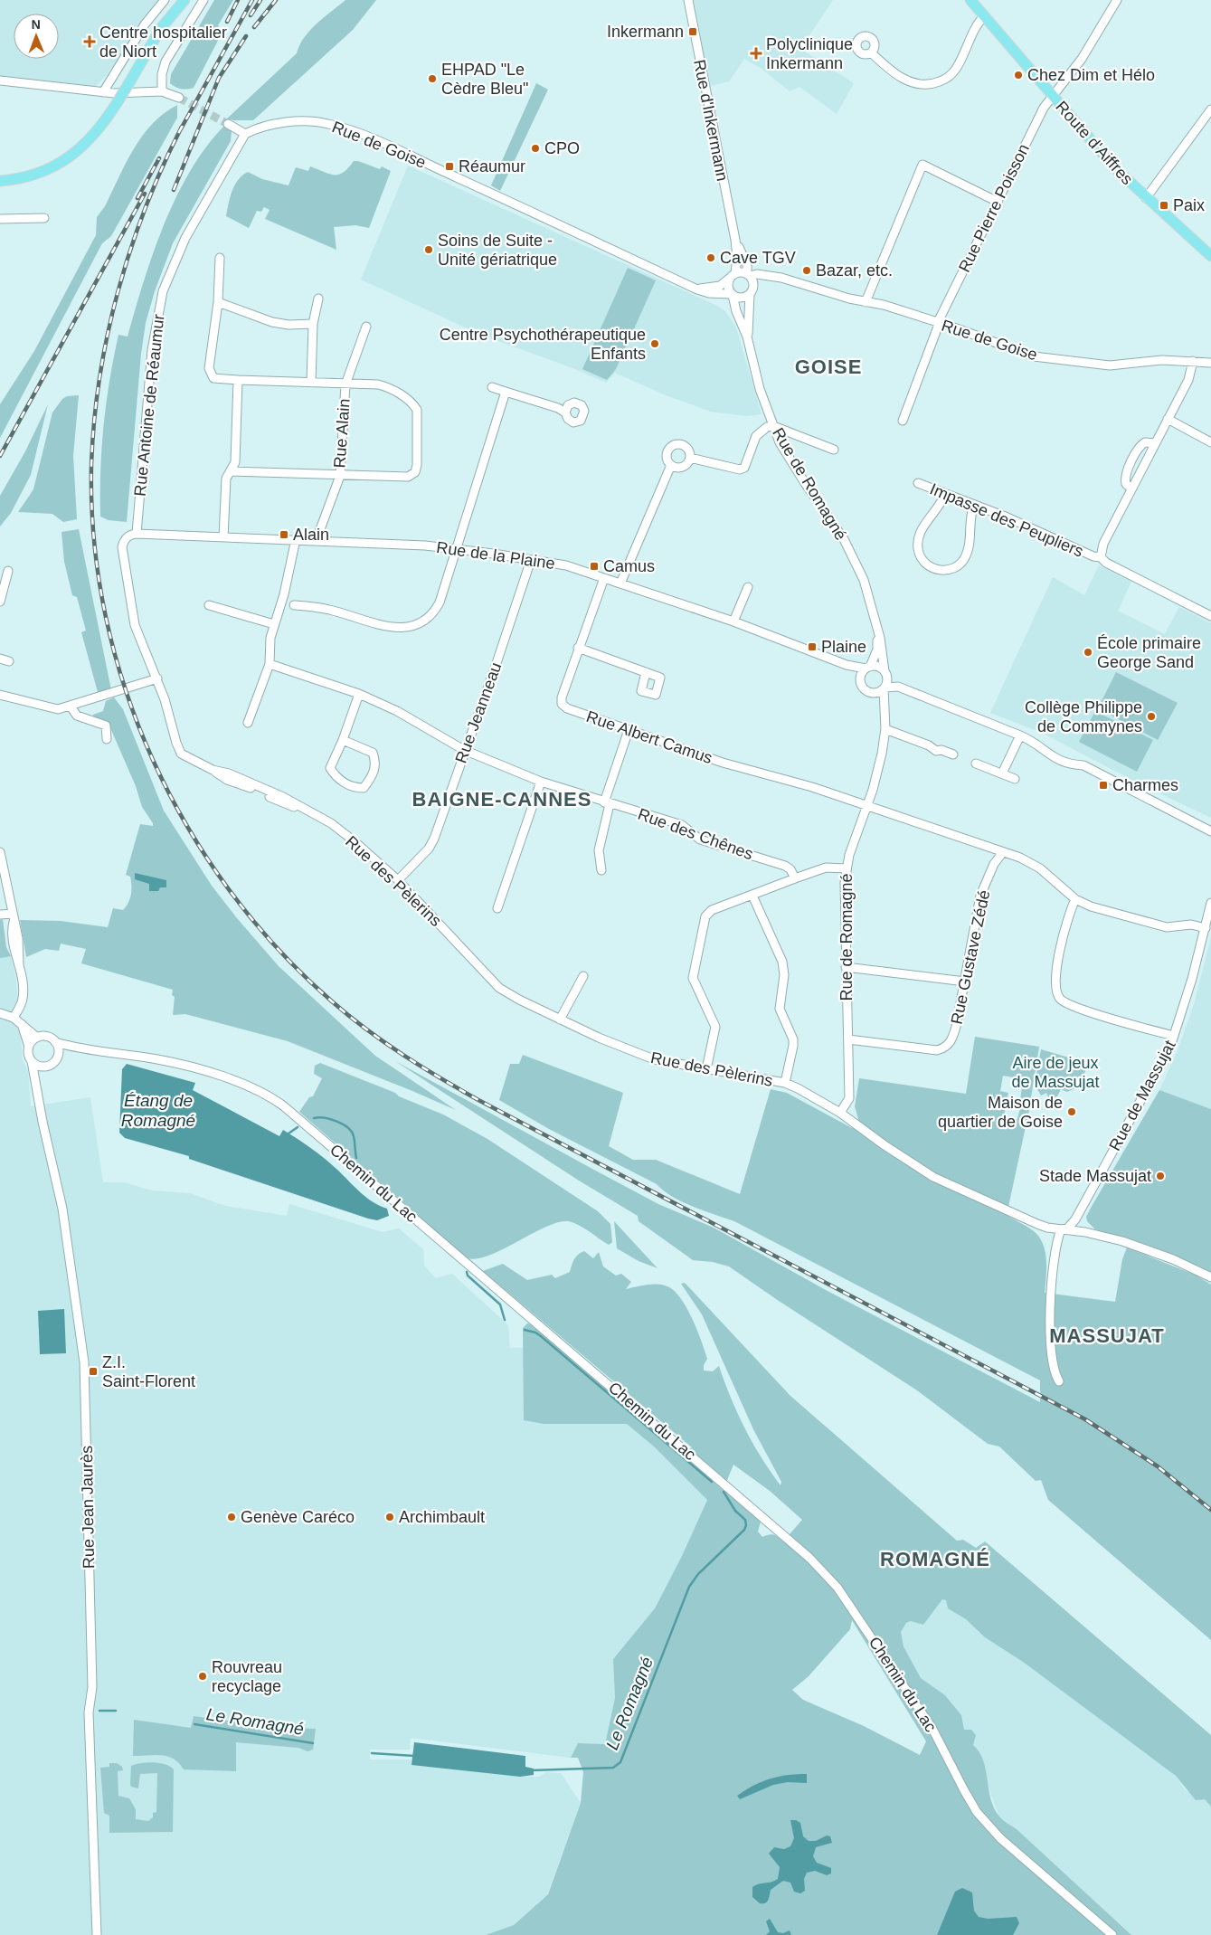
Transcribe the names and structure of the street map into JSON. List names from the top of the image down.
{
  "streets": {
    "main road": ["Route d'Aiffres"],
    "street": [
      "Rue d'Inkermann",
      "Rue de Goise",
      "Rue Pierre Poisson",
      "Rue Antoine de Réaumur",
      "Rue Alain",
      "Rue de Romagné",
      "Impasse des Peupliers",
      "Rue de la Plaine",
      "Rue Jeanneau",
      "Rue Albert Camus",
      "Rue des Chênes",
      "Rue des Pèlerins",
      "Rue Gustave Zédé",
      "Rue de Massujat",
      "Chemin du Lac",
      "Rue Jean Jaurès"
    ]
  },
  "crossings": [
    ["Rue d'Inkermann", "Rue de Goise"],
    ["Rue d'Inkermann", "Rue de Romagné"],
    ["Route d'Aiffres", "Rue Pierre Poisson"],
    ["Rue de Goise", "Rue Pierre Poisson"],
    ["Rue de Goise", "Rue Antoine de Réaumur"],
    ["Rue de Goise", "Rue de Romagné"],
    ["Rue de Goise", "Impasse des Peupliers"],
    ["Rue Antoine de Réaumur", "Rue de la Plaine"],
    ["Rue Alain", "Rue de la Plaine"],
    ["Rue de Romagné", "Rue de la Plaine"],
    ["Rue de Romagné", "Rue Albert Camus"],
    ["Rue de Romagné", "Rue des Pèlerins"],
    ["Rue de Romagné", "Rue Gustave Zédé"],
    ["Rue de la Plaine", "Rue Jeanneau"],
    ["Rue de la Plaine", "Rue Albert Camus"],
    ["Rue de la Plaine", "Rue des Pèlerins"],
    ["Rue Jeanneau", "Rue des Chênes"],
    ["Rue Jeanneau", "Rue des Pèlerins"],
    ["Rue Albert Camus", "Rue Gustave Zédé"],
    ["Rue Albert Camus", "Rue de Massujat"],
    ["Rue des Pèlerins", "Rue de Massujat"],
    ["Chemin du Lac", "Rue Jean Jaurès"]
  ],
  "districts": [
    "GOISE",
    "BAIGNE-CANNES",
    "MASSUJAT",
    "ROMAGNÉ"
  ],
  "water": ["Étang de Romagné", "Le Romagné"],
  "parks": ["Aire de jeux de Massujat"],
  "places": {
    "transit": [
      "Inkermann",
      "Réaumur",
      "Paix",
      "Alain",
      "Camus",
      "Plaine",
      "Charmes",
      "Z.I. Saint-Florent"
    ],
    "health": ["Centre hospitalier de Niort", "Polyclinique Inkermann"],
    "other": [
      "Chez Dim et Hélo",
      "EHPAD \"Le Cèdre Bleu\"",
      "CPO",
      "Soins de Suite - Unité gériatrique",
      "Cave TGV",
      "Bazar, etc.",
      "Centre Psychothérapeutique Enfants",
      "École primaire George Sand",
      "Collège Philippe de Commynes",
      "Maison de quartier de Goise",
      "Stade Massujat",
      "Genève Caréco",
      "Archimbault",
      "Rouvreau recyclage"
    ]
  },
  "north": "top"
}
